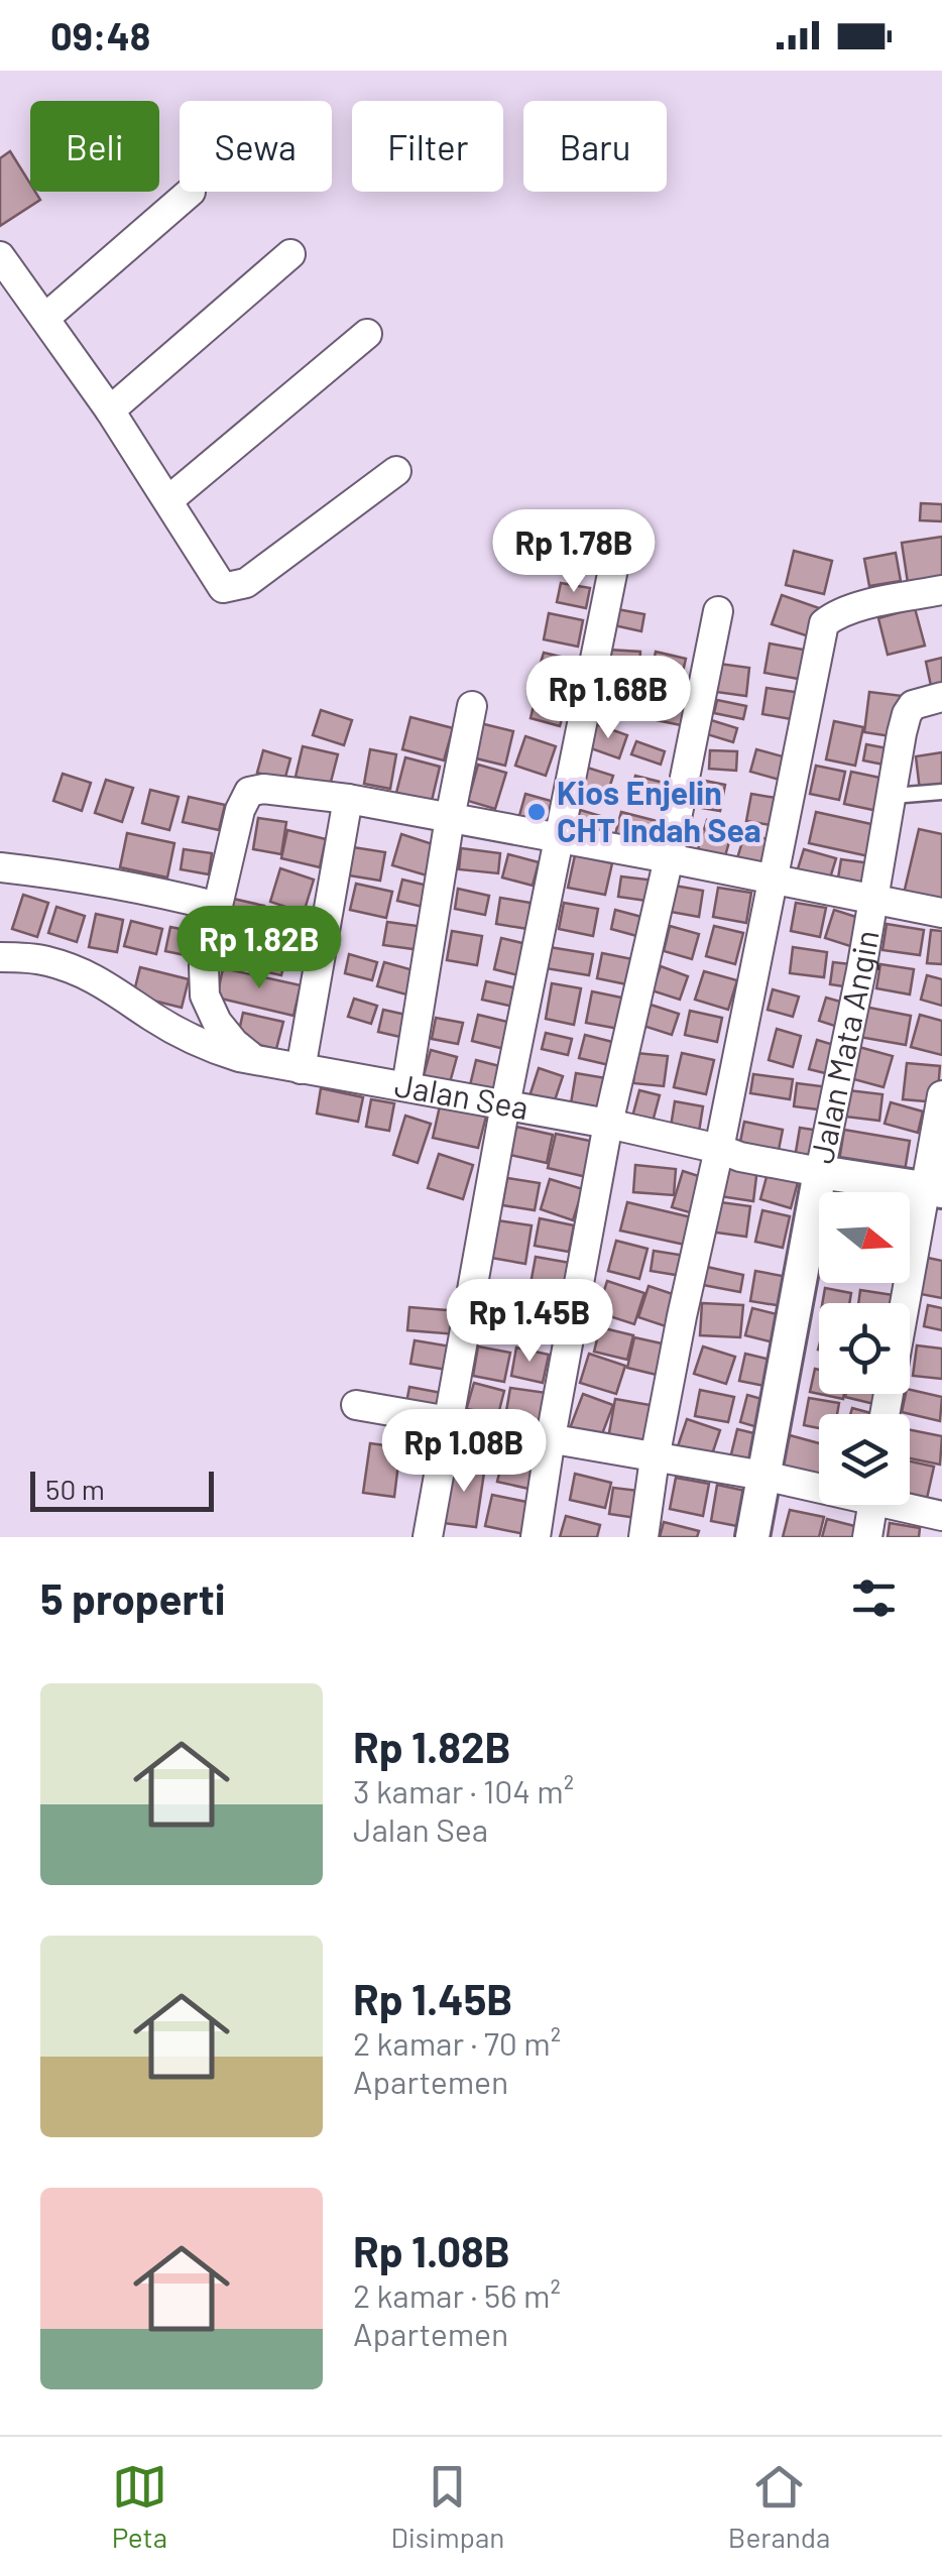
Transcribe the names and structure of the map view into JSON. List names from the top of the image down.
{
  "streets": {
    "street": ["Jalan Mata Angin", "Jalan Sea"]
  },
  "crossings": [
    ["Jalan Mata Angin", "Jalan Sea"]
  ],
  "places": ["Kios Enjelin CHT Indah Sea"],
  "scale_bar": "50 m",
  "north": "right",
  "page": {
    "status": "09:48",
    "chip": [
      "Beli",
      "Sewa",
      "Filter",
      "Baru"
    ],
    "price": [
      "Rp 1.78B",
      "Rp 1.68B",
      "Rp 1.82B",
      "Rp 1.45B",
      "Rp 1.08B"
    ],
    "scale": "50 m",
    "heading": "5 properti",
    "list": [
      {
        "name": "Rp 1.82B",
        "note": "3 kamar · 104 m² · Jalan Sea"
      },
      {
        "name": "Rp 1.45B",
        "note": "2 kamar · 70 m² · Apartemen"
      },
      {
        "name": "Rp 1.08B",
        "note": "2 kamar · 56 m² · Apartemen"
      }
    ],
    "tabs": ["Peta", "Disimpan", "Beranda"]
  }
}
